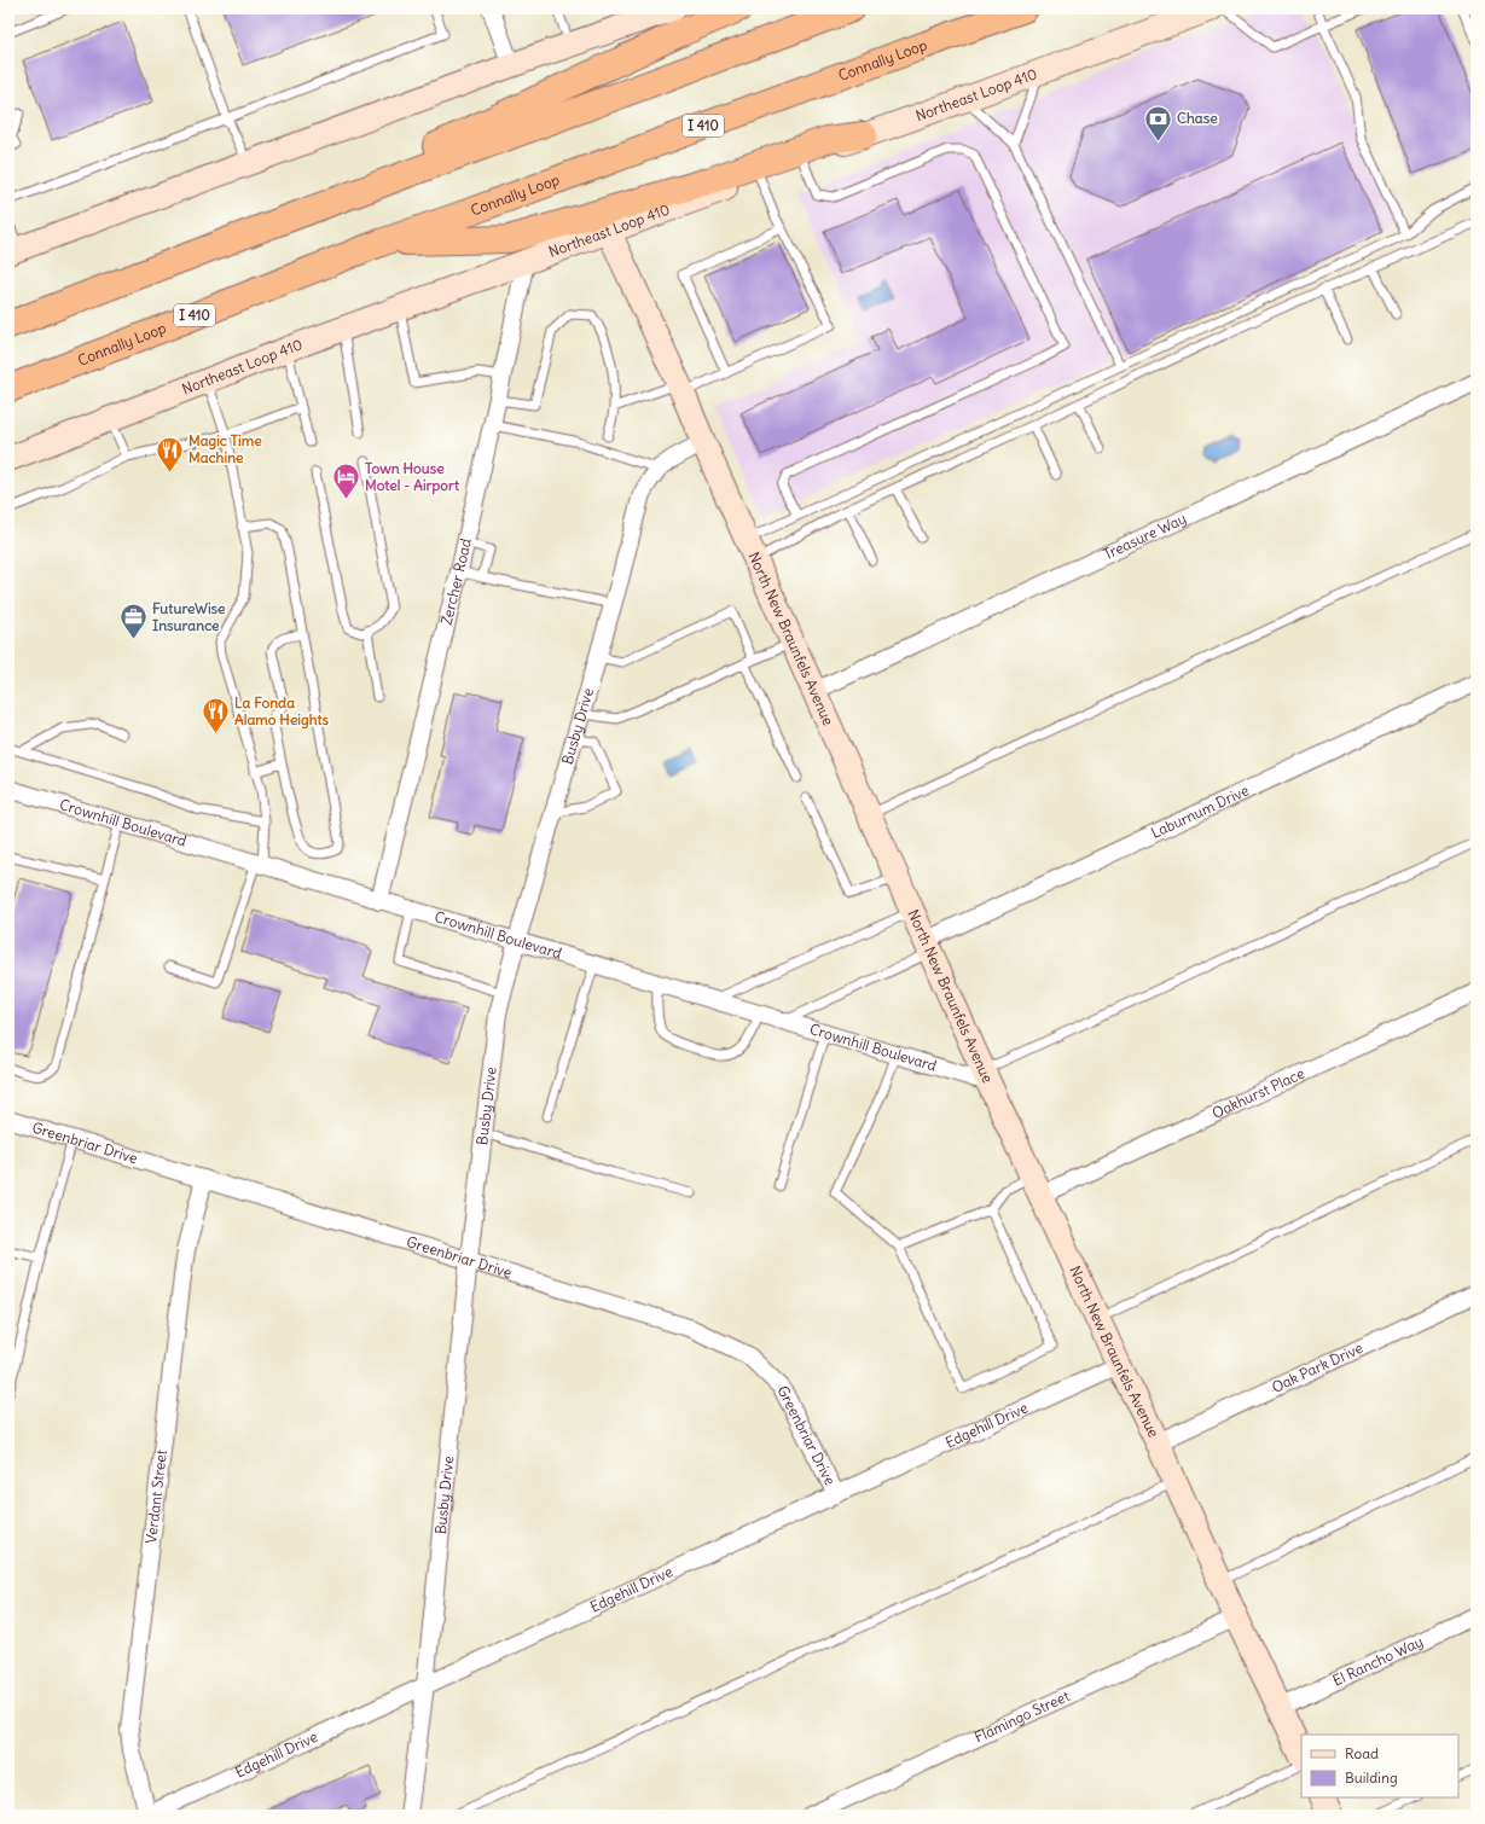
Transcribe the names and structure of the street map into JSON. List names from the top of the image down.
{
  "streets": {
    "highway": ["Connally Loop", "I 410"],
    "main road": ["Northeast Loop 410", "North New Braunfels Avenue"],
    "street": [
      "Treasure Way",
      "Zercher Road",
      "Busby Drive",
      "Laburnum Drive",
      "Crownhill Boulevard",
      "Oakhurst Place",
      "Greenbriar Drive",
      "Oak Park Drive",
      "Edgehill Drive",
      "Verdant Street",
      "El Rancho Way",
      "Flamingo Street"
    ]
  },
  "crossings": [
    ["Northeast Loop 410", "Zercher Road"],
    ["Northeast Loop 410", "North New Braunfels Avenue"],
    ["Treasure Way", "North New Braunfels Avenue"],
    ["Zercher Road", "Crownhill Boulevard"],
    ["North New Braunfels Avenue", "Busby Drive"],
    ["North New Braunfels Avenue", "Laburnum Drive"],
    ["North New Braunfels Avenue", "Crownhill Boulevard"],
    ["North New Braunfels Avenue", "Oakhurst Place"],
    ["North New Braunfels Avenue", "Oak Park Drive"],
    ["North New Braunfels Avenue", "Edgehill Drive"],
    ["North New Braunfels Avenue", "El Rancho Way"],
    ["North New Braunfels Avenue", "Flamingo Street"],
    ["Busby Drive", "Crownhill Boulevard"],
    ["Busby Drive", "Greenbriar Drive"],
    ["Busby Drive", "Edgehill Drive"],
    ["Greenbriar Drive", "Edgehill Drive"],
    ["Greenbriar Drive", "Verdant Street"],
    ["Edgehill Drive", "Verdant Street"]
  ],
  "places": {
    "bank": ["Chase"],
    "restaurant": ["Magic Time Machine", "La Fonda Alamo Heights"],
    "hotel": ["Town House Motel - Airport"],
    "office": ["FutureWise Insurance"]
  },
  "legend": ["Road", "Building"]
}
